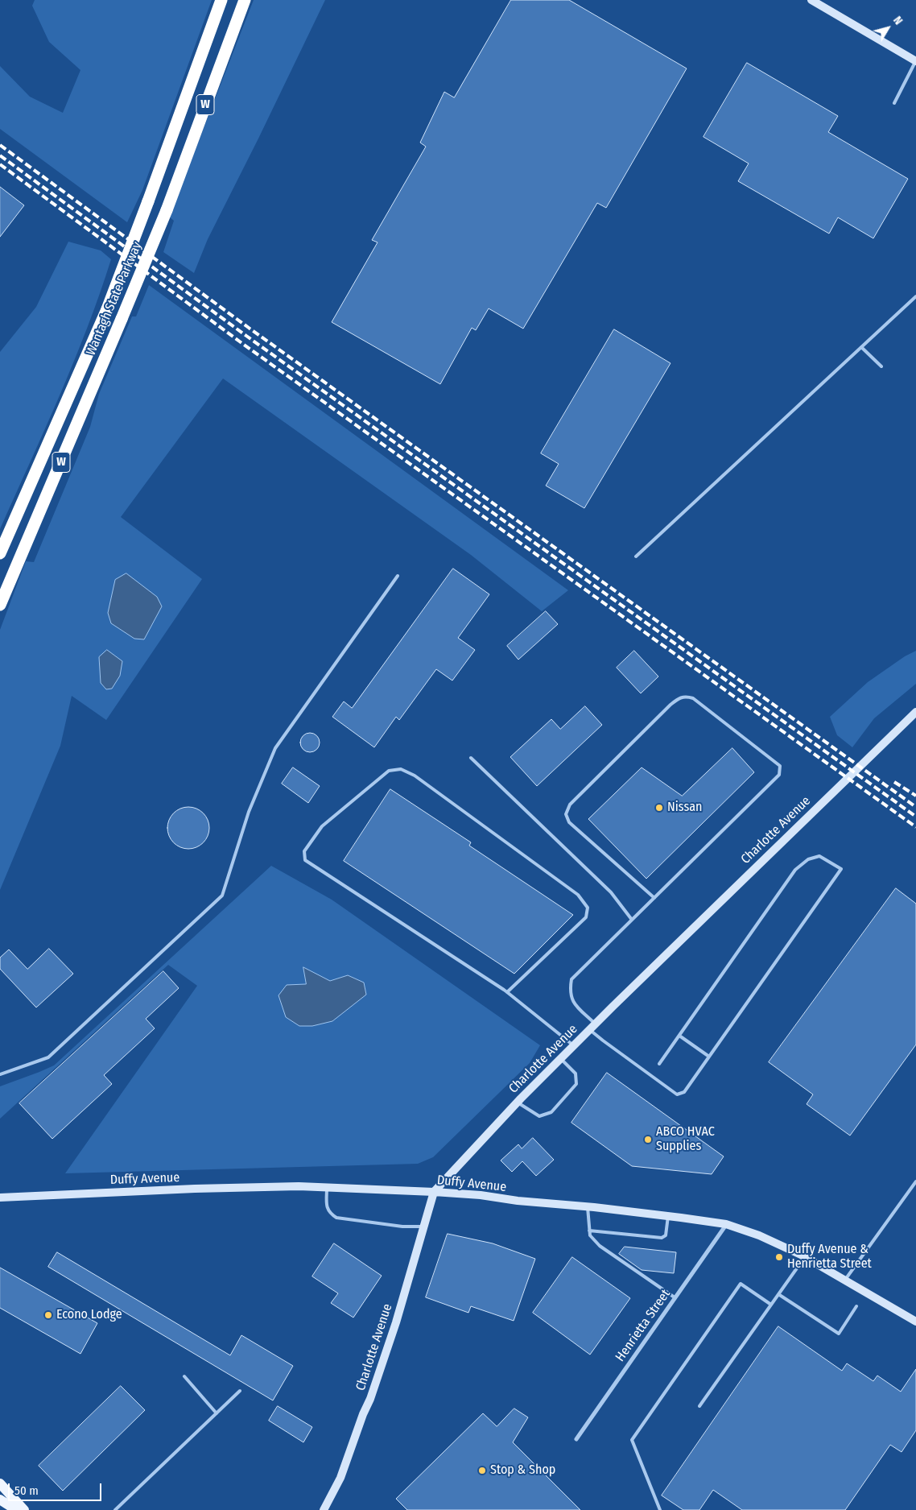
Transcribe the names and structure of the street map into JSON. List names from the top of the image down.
{
  "streets": {
    "highway": ["W", "Wantagh State Parkway"],
    "street": ["Charlotte Avenue", "Duffy Avenue", "Henrietta Street"]
  },
  "crossings": [
    ["Charlotte Avenue", "Duffy Avenue"],
    ["Duffy Avenue", "Henrietta Street"]
  ],
  "places": [
    "Nissan",
    "ABCO HVAC Supplies",
    "Duffy Avenue & Henrietta Street",
    "Econo Lodge",
    "Stop & Shop"
  ],
  "scale_bar": "50 m",
  "north": "top right"
}
